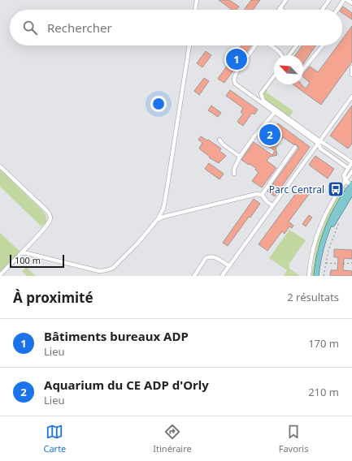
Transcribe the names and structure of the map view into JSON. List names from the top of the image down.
{
  "places": {
    "bus stop": ["Parc Central"]
  },
  "scale_bar": "100 m",
  "north": "top left",
  "page": {
    "search": "Rechercher",
    "pins": ["1", "2"],
    "scale": "100 m",
    "heading": ["À proximité", "2 résultats"],
    "list": [
      {
        "mark": "1",
        "name": "Bâtiments bureaux ADP",
        "note": "Lieu",
        "value": "170 m"
      },
      {
        "mark": "2",
        "name": "Aquarium du CE ADP d'Orly",
        "note": "Lieu",
        "value": "210 m"
      }
    ],
    "nav": ["Carte", "Itinéraire", "Favoris"]
  }
}
